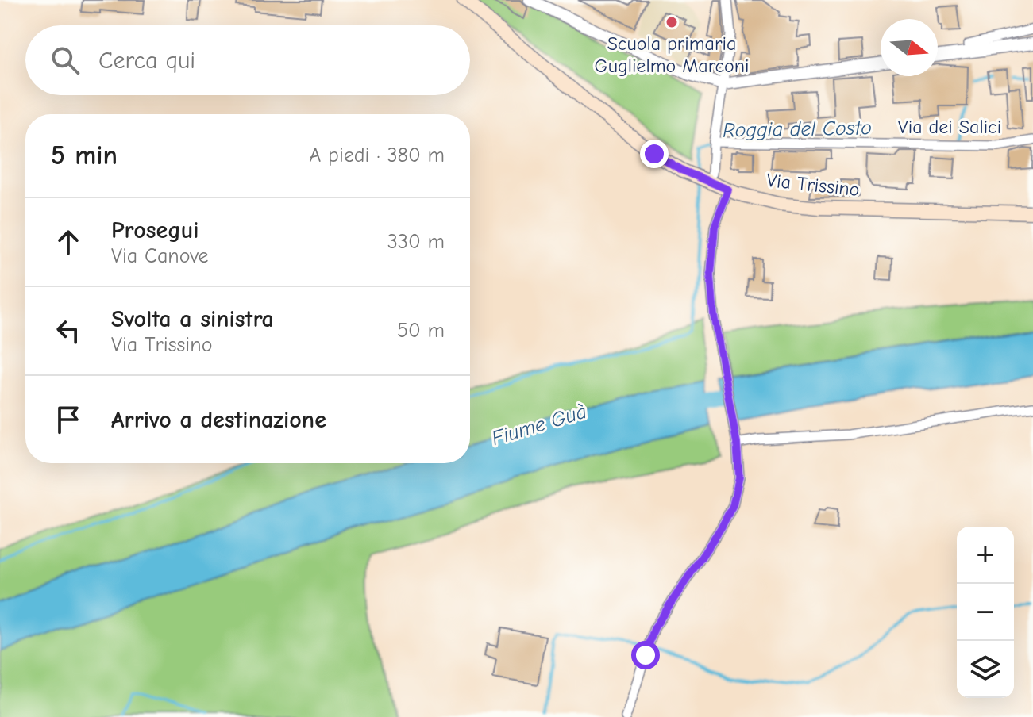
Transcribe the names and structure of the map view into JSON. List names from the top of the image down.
{
  "streets": {
    "main road": ["Via Trissino"],
    "street": ["Via dei Salici"]
  },
  "water": ["Roggia del Costo", "Fiume Guà"],
  "places": ["Scuola primaria Guglielmo Marconi"],
  "north": "right",
  "page": {
    "search": "Cerca qui",
    "heading": ["5 min", "A piedi · 380 m"],
    "list": [
      ["Prosegui", "Via Canove", "330 m"],
      ["Svolta a sinistra", "Via Trissino", "50 m"],
      "Arrivo a destinazione"
    ],
    "map_buttons": ["+", "−"]
  }
}
